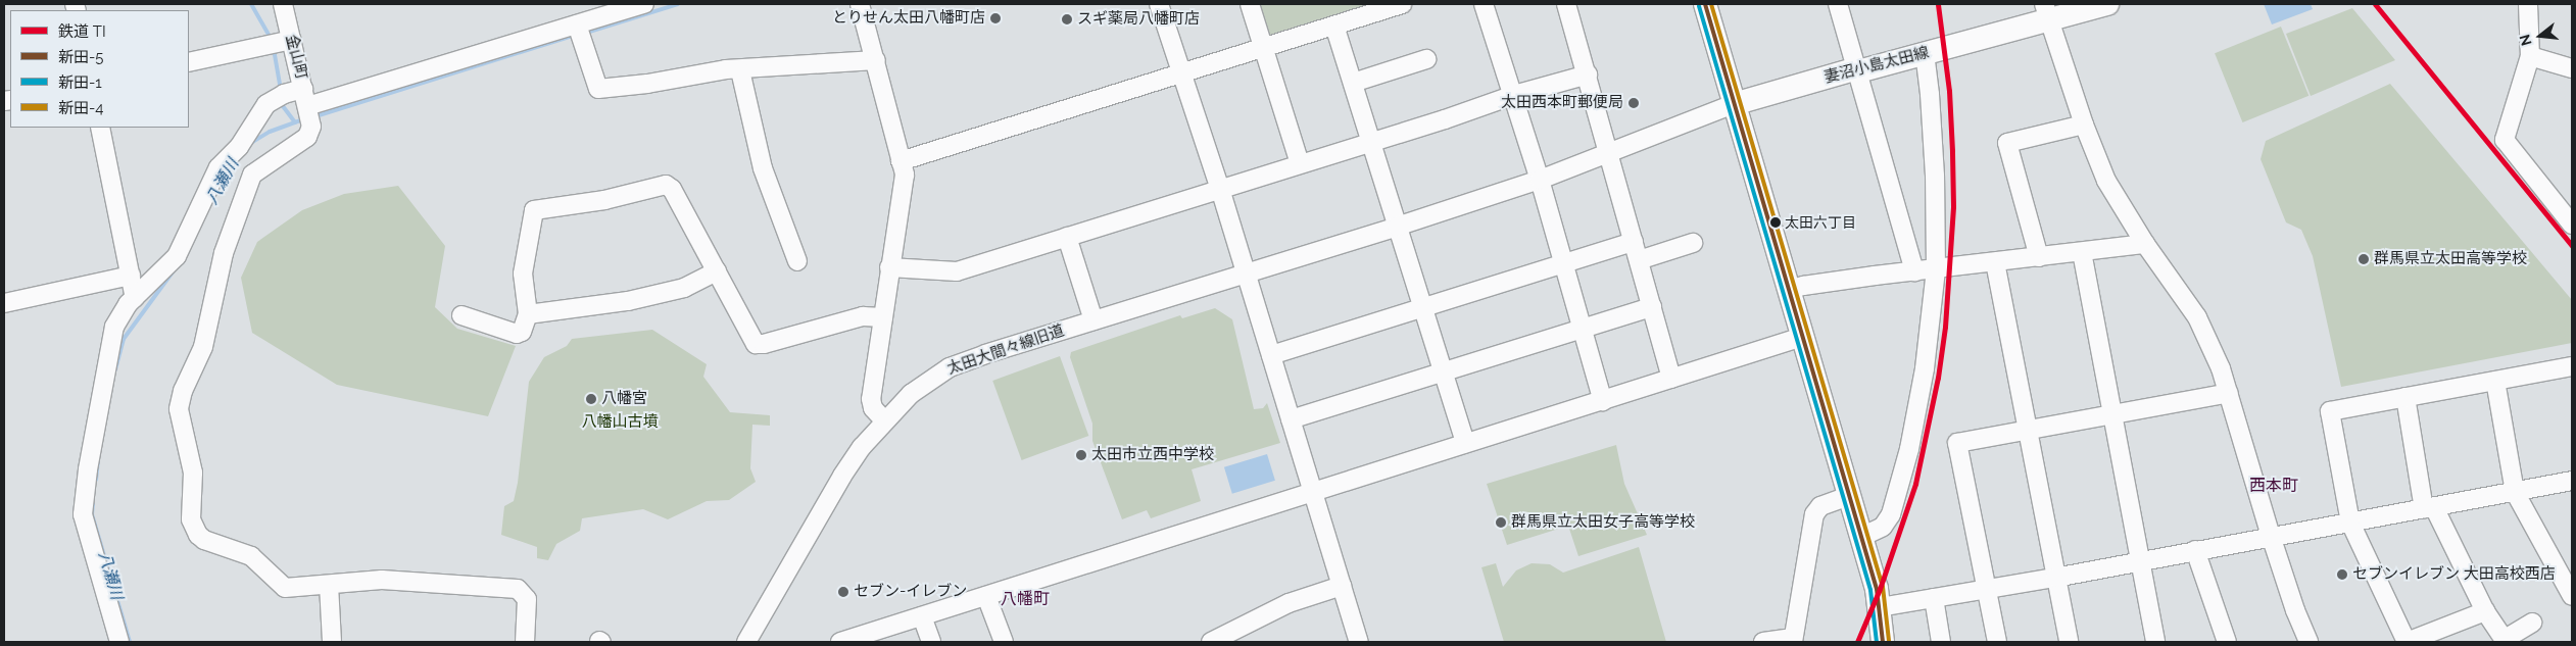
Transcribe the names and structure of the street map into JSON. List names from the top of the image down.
{
  "streets": {
    "main road": ["妻沼小島太田線"],
    "street": ["金山町", "太田大間々線旧道"]
  },
  "crossings": [
    ["妻沼小島太田線", "太田大間々線旧道"]
  ],
  "districts": ["西本町", "八幡町"],
  "water": ["八瀬川"],
  "parks": ["八幡山古墳"],
  "places": [
    "とりせん太田八幡町店",
    "スギ薬局八幡町店",
    "太田西本町郵便局",
    "太田六丁目",
    "群馬県立太田高等学校",
    "八幡宮",
    "太田市立西中学校",
    "群馬県立太田女子高等学校",
    "セブンイレブン 大田高校西店",
    "セブン-イレブン"
  ],
  "lines": [
    "rail line TI",
    "transit line 新田-5",
    "transit line 新田-4",
    "transit line 新田-1"
  ],
  "legend": [
    "鉄道 TI",
    "新田-5",
    "新田-1",
    "新田-4"
  ],
  "north": "left"
}
